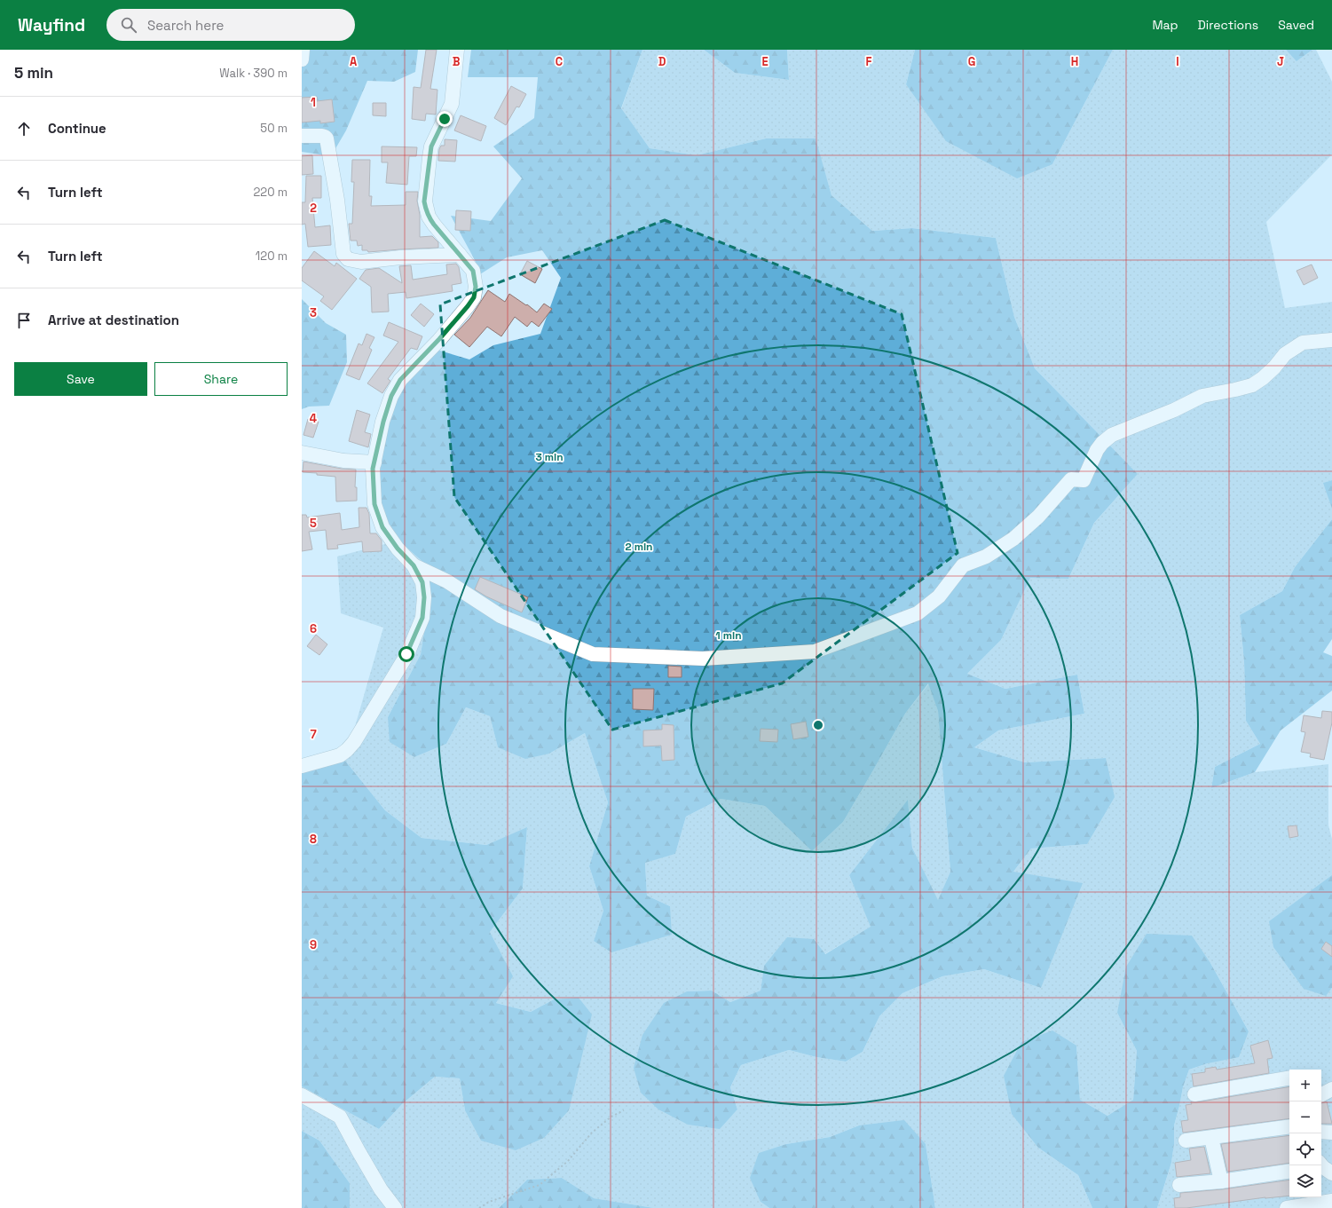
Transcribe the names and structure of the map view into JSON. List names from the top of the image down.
{
  "page": {
    "header": "Wayfind",
    "search": "Search here",
    "nav": ["Map", "Directions", "Saved"],
    "heading": ["5 min", "Walk · 390 m"],
    "list": [
      ["Continue", "50 m"],
      ["Turn left", "220 m"],
      ["Turn left", "120 m"],
      "Arrive at destination"
    ],
    "buttons": ["Save", "Share"],
    "map_buttons": ["+", "−"]
  },
  "grid": {
    "columns": [
      "A",
      "B",
      "C",
      "D",
      "E",
      "F",
      "G",
      "H",
      "I",
      "J"
    ],
    "rows": [
      "1",
      "2",
      "3",
      "4",
      "5",
      "6",
      "7",
      "8",
      "9"
    ]
  },
  "rings": ["3 min", "2 min", "1 min"]
}
